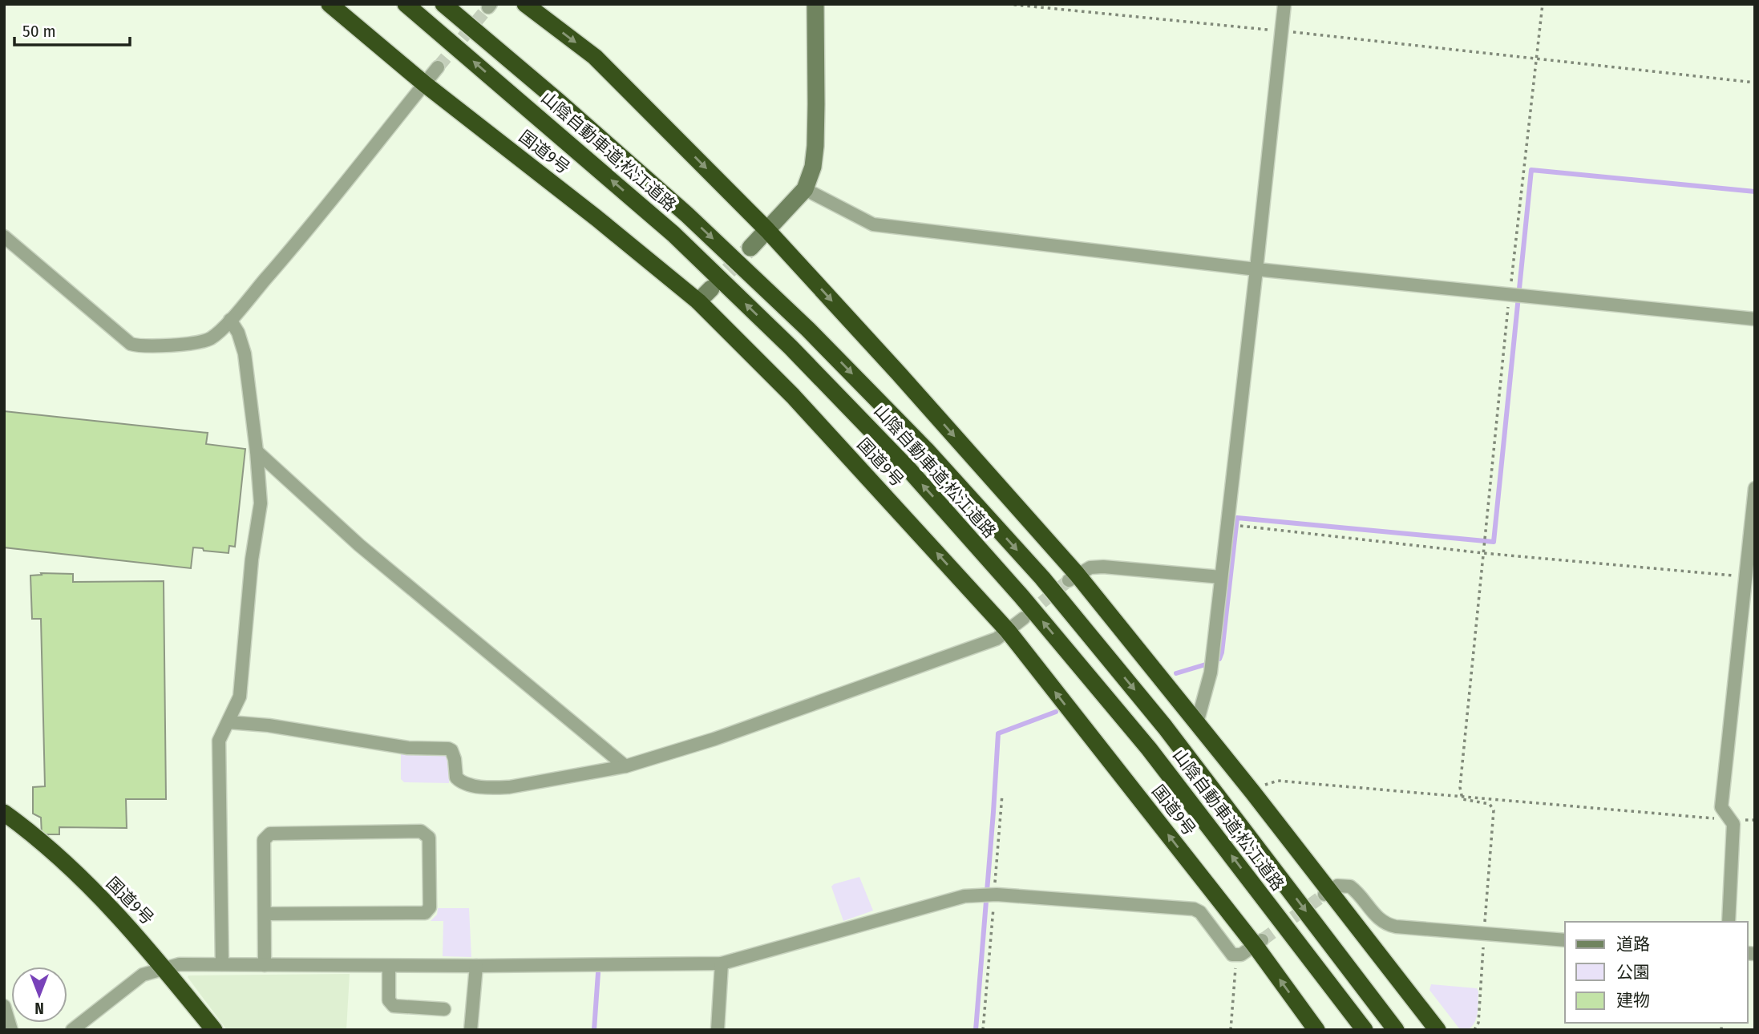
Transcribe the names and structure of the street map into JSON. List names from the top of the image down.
{
  "streets": {
    "highway": ["山陰自動車道;松江道路", "国道9号"]
  },
  "legend": ["道路", "公園", "建物"],
  "scale_bar": "50 m",
  "north": "bottom"
}
